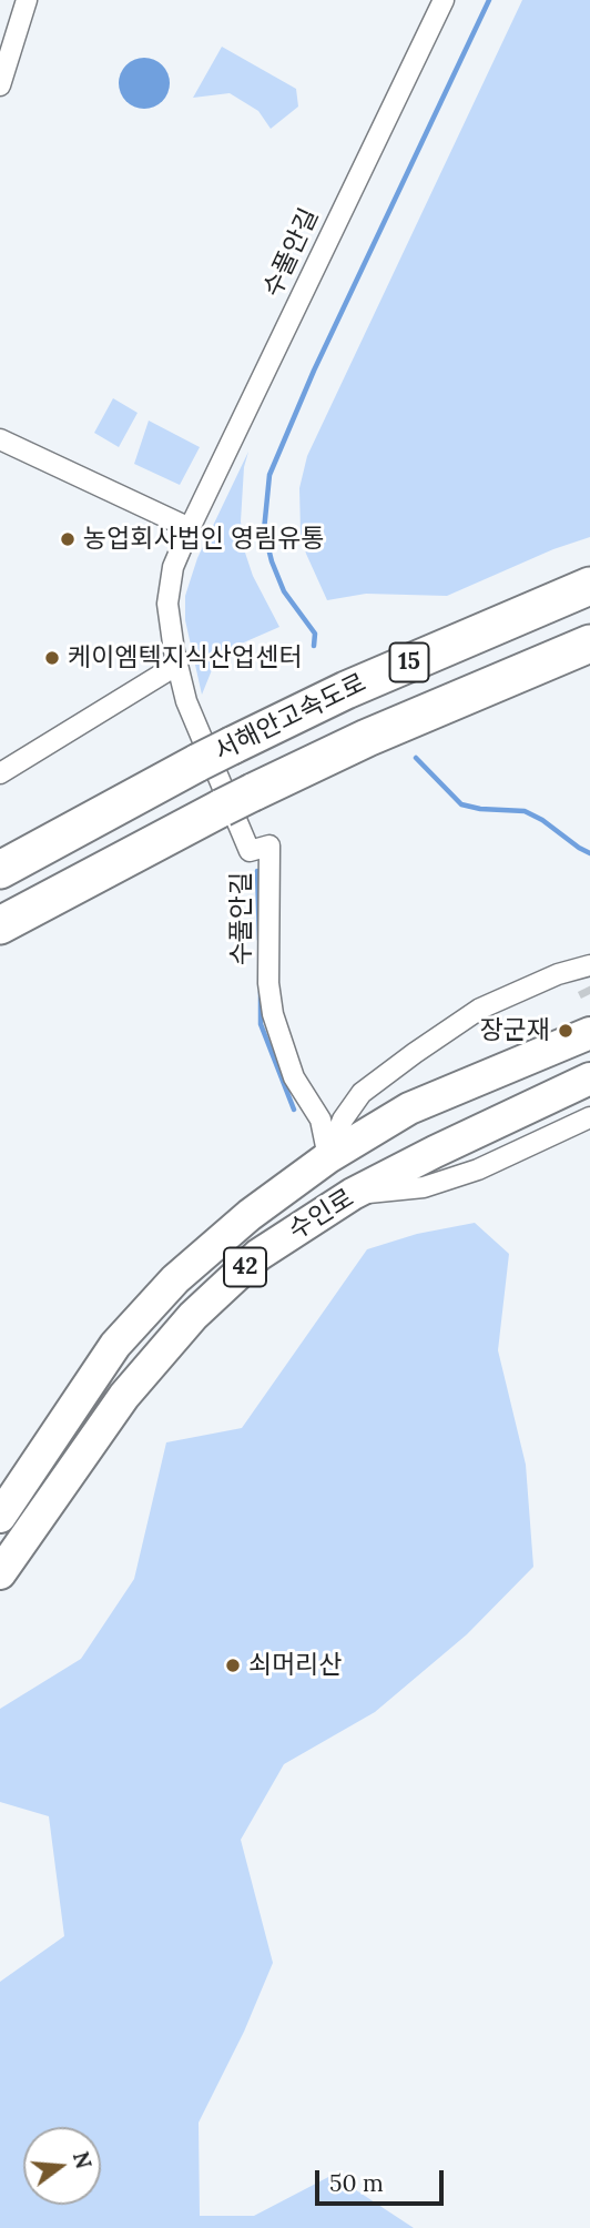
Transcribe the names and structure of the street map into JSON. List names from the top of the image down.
{
  "streets": {
    "highway": ["15", "서해안고속도로"],
    "main road": ["수인로", "42"],
    "street": ["수풀안길"]
  },
  "crossings": [
    ["수풀안길", "수인로"]
  ],
  "places": [
    "농업회사법인 영림유통",
    "케이엠텍지식산업센터",
    "장군재",
    "쇠머리산"
  ],
  "scale_bar": "50 m",
  "north": "right"
}
